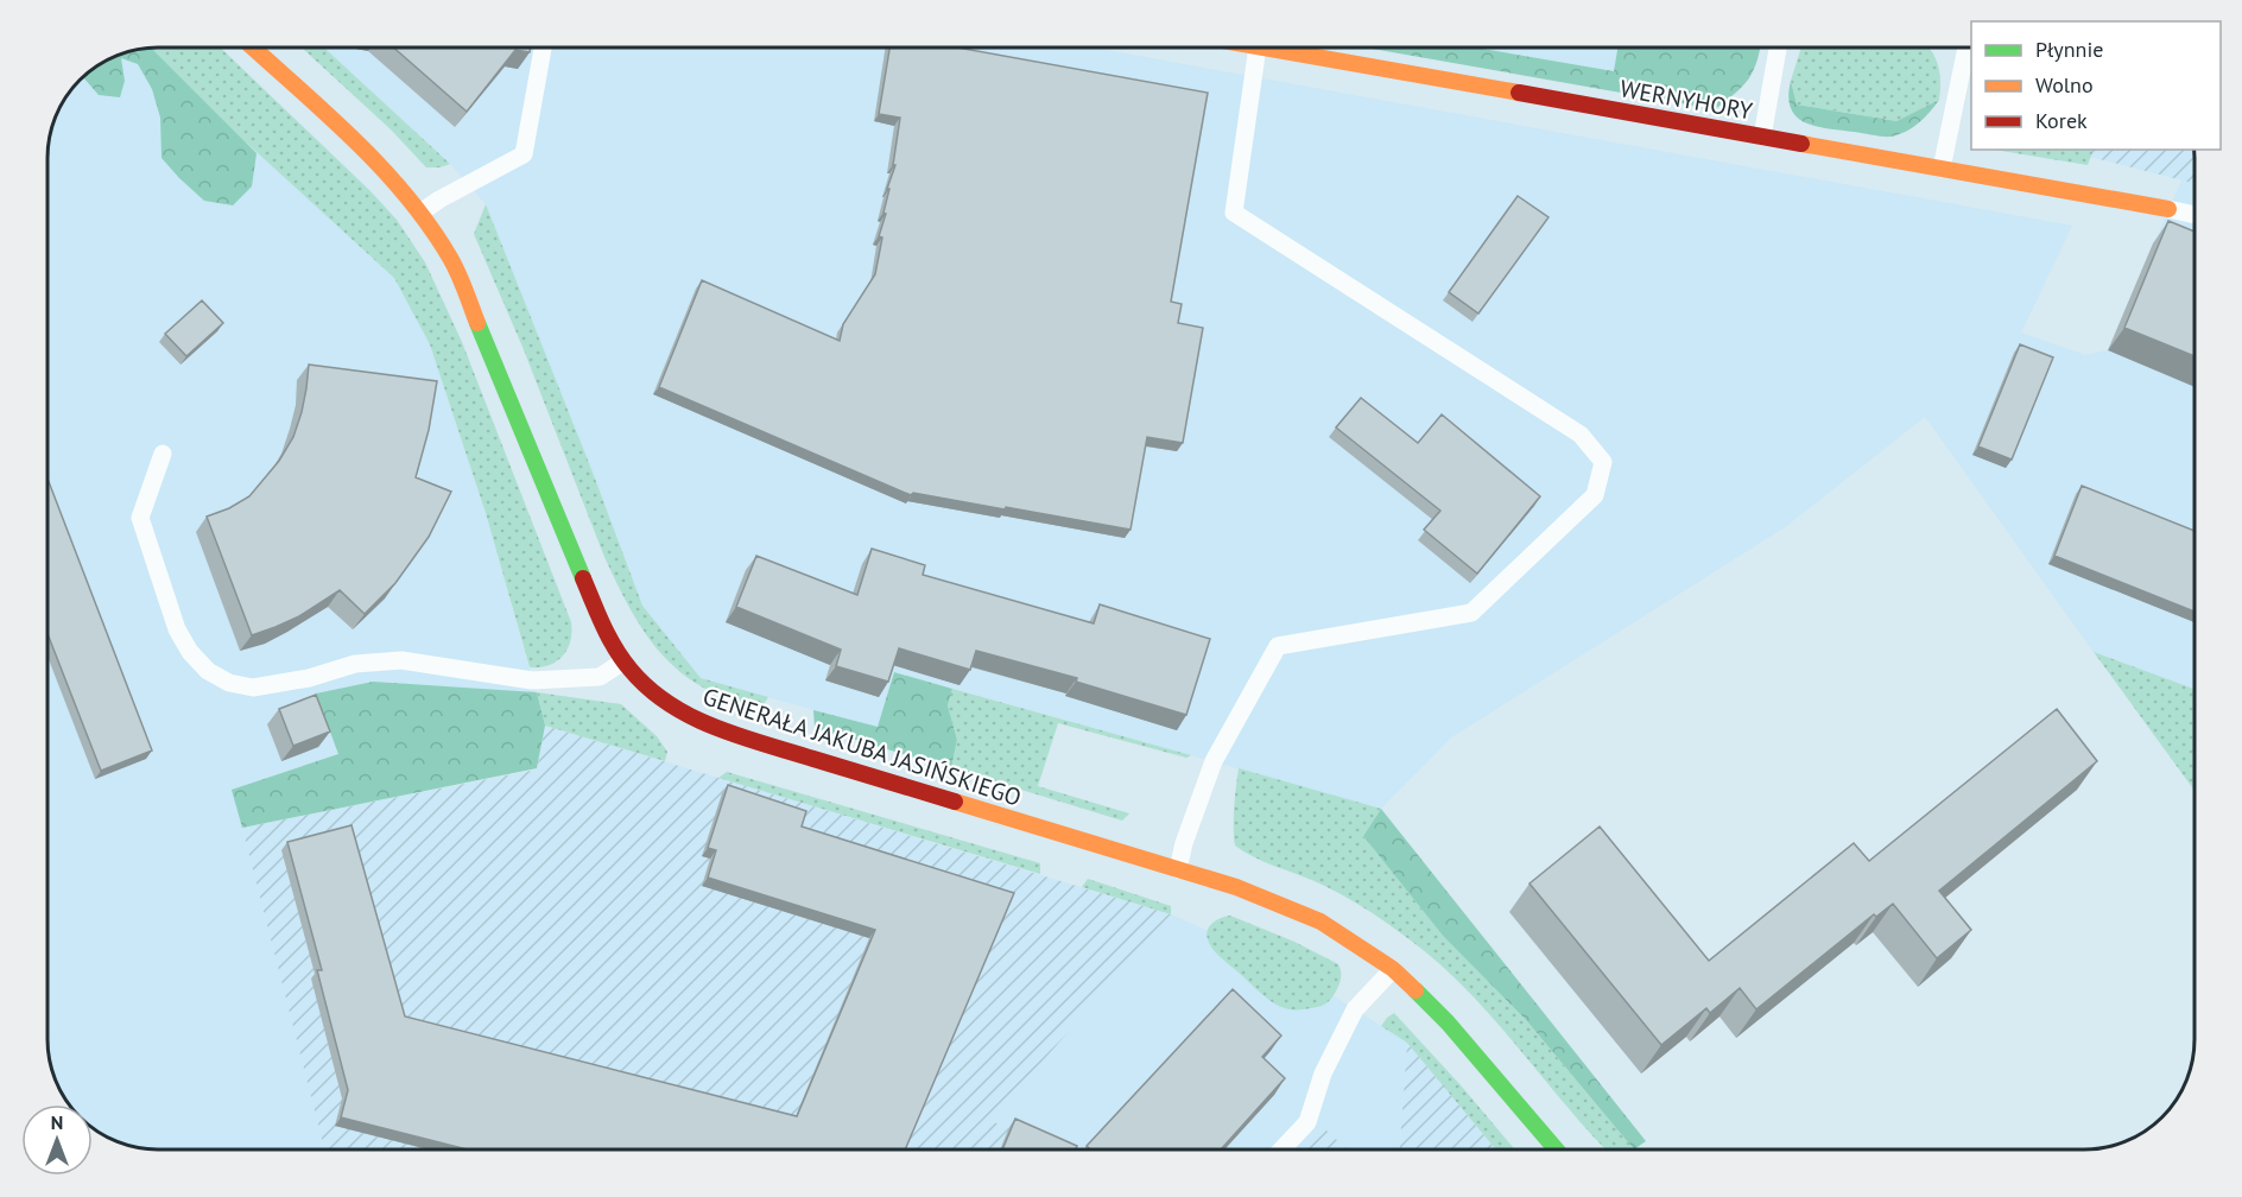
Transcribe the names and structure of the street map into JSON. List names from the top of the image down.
{
  "streets": {
    "street": ["WERNYHORY", "GENERAŁA JAKUBA JASIŃSKIEGO"]
  },
  "legend": ["Płynnie", "Wolno", "Korek"],
  "north": "top"
}
